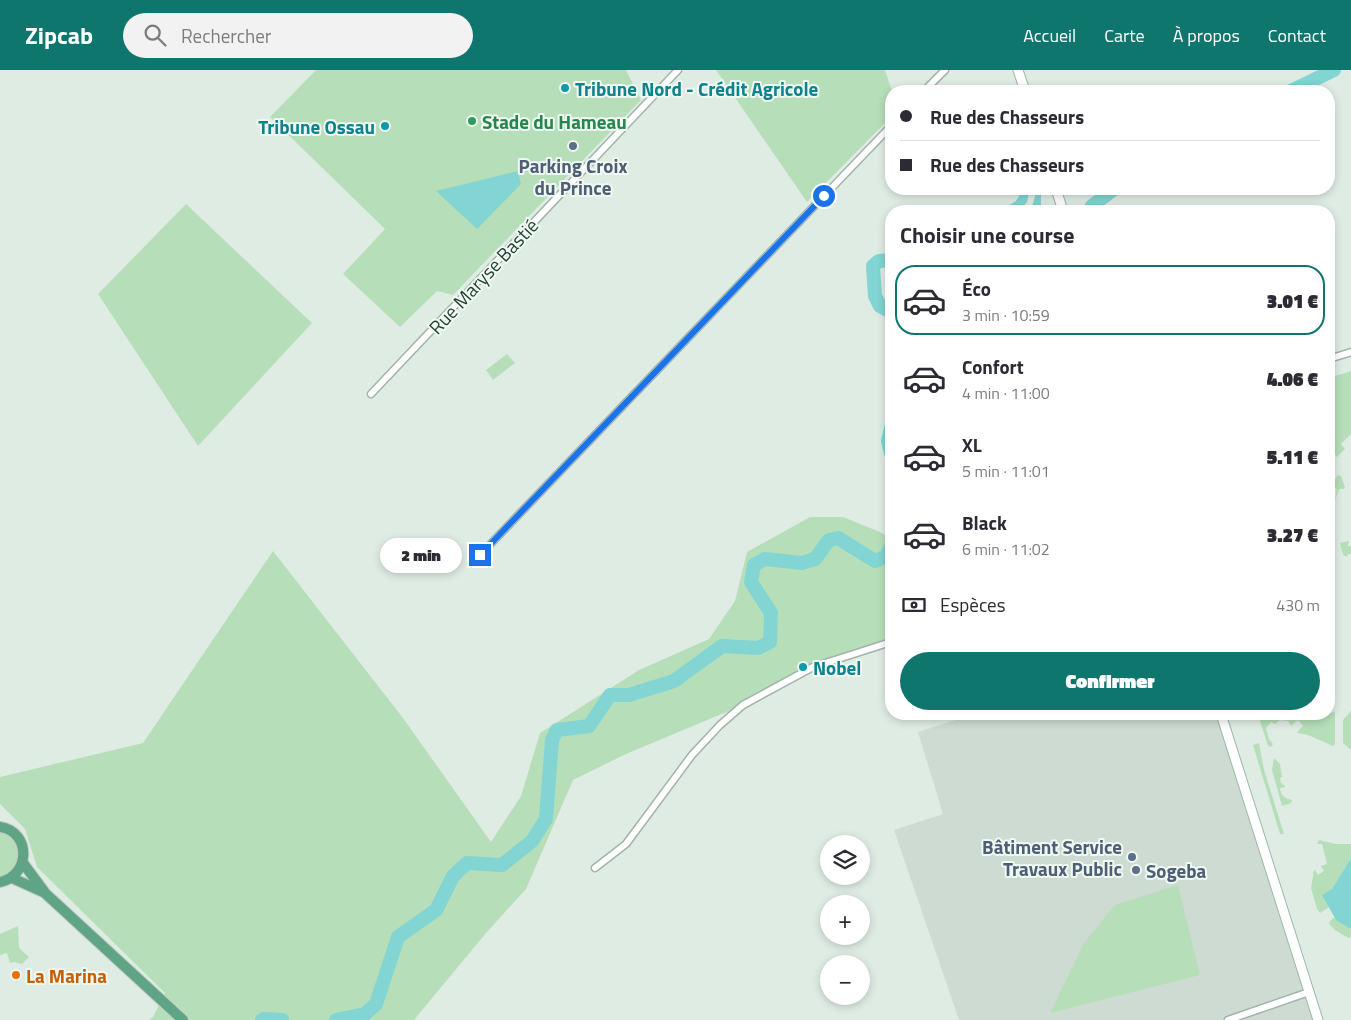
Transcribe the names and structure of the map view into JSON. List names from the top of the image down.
{
  "streets": {
    "street": ["Rue Maryse Bastié"]
  },
  "places": [
    "Tribune Nord - Crédit Agricole",
    "Stade du Hameau",
    "Tribune Ossau",
    "Parking Croix du Prince",
    "Nobel",
    "Bâtiment Service Travaux Public",
    "Sogeba",
    "La Marina"
  ],
  "page": {
    "header": "Zipcab",
    "search": "Rechercher",
    "nav": [
      "Accueil",
      "Carte",
      "À propos",
      "Contact"
    ],
    "banner": ["Rue des Chasseurs", "Rue des Chasseurs"],
    "heading": "Choisir une course",
    "list": [
      {
        "name": "Éco",
        "note": "3 min · 10:59",
        "value": "3.01 €"
      },
      {
        "name": "Confort",
        "note": "4 min · 11:00",
        "value": "4.06 €"
      },
      {
        "name": "XL",
        "note": "5 min · 11:01",
        "value": "5.11 €"
      },
      {
        "name": "Black",
        "note": "6 min · 11:02",
        "value": "3.27 €"
      }
    ],
    "bubble": "2 min",
    "pay": ["Espèces", "430 m"],
    "buttons": "Confirmer",
    "map_buttons": ["+", "−"]
  }
}
